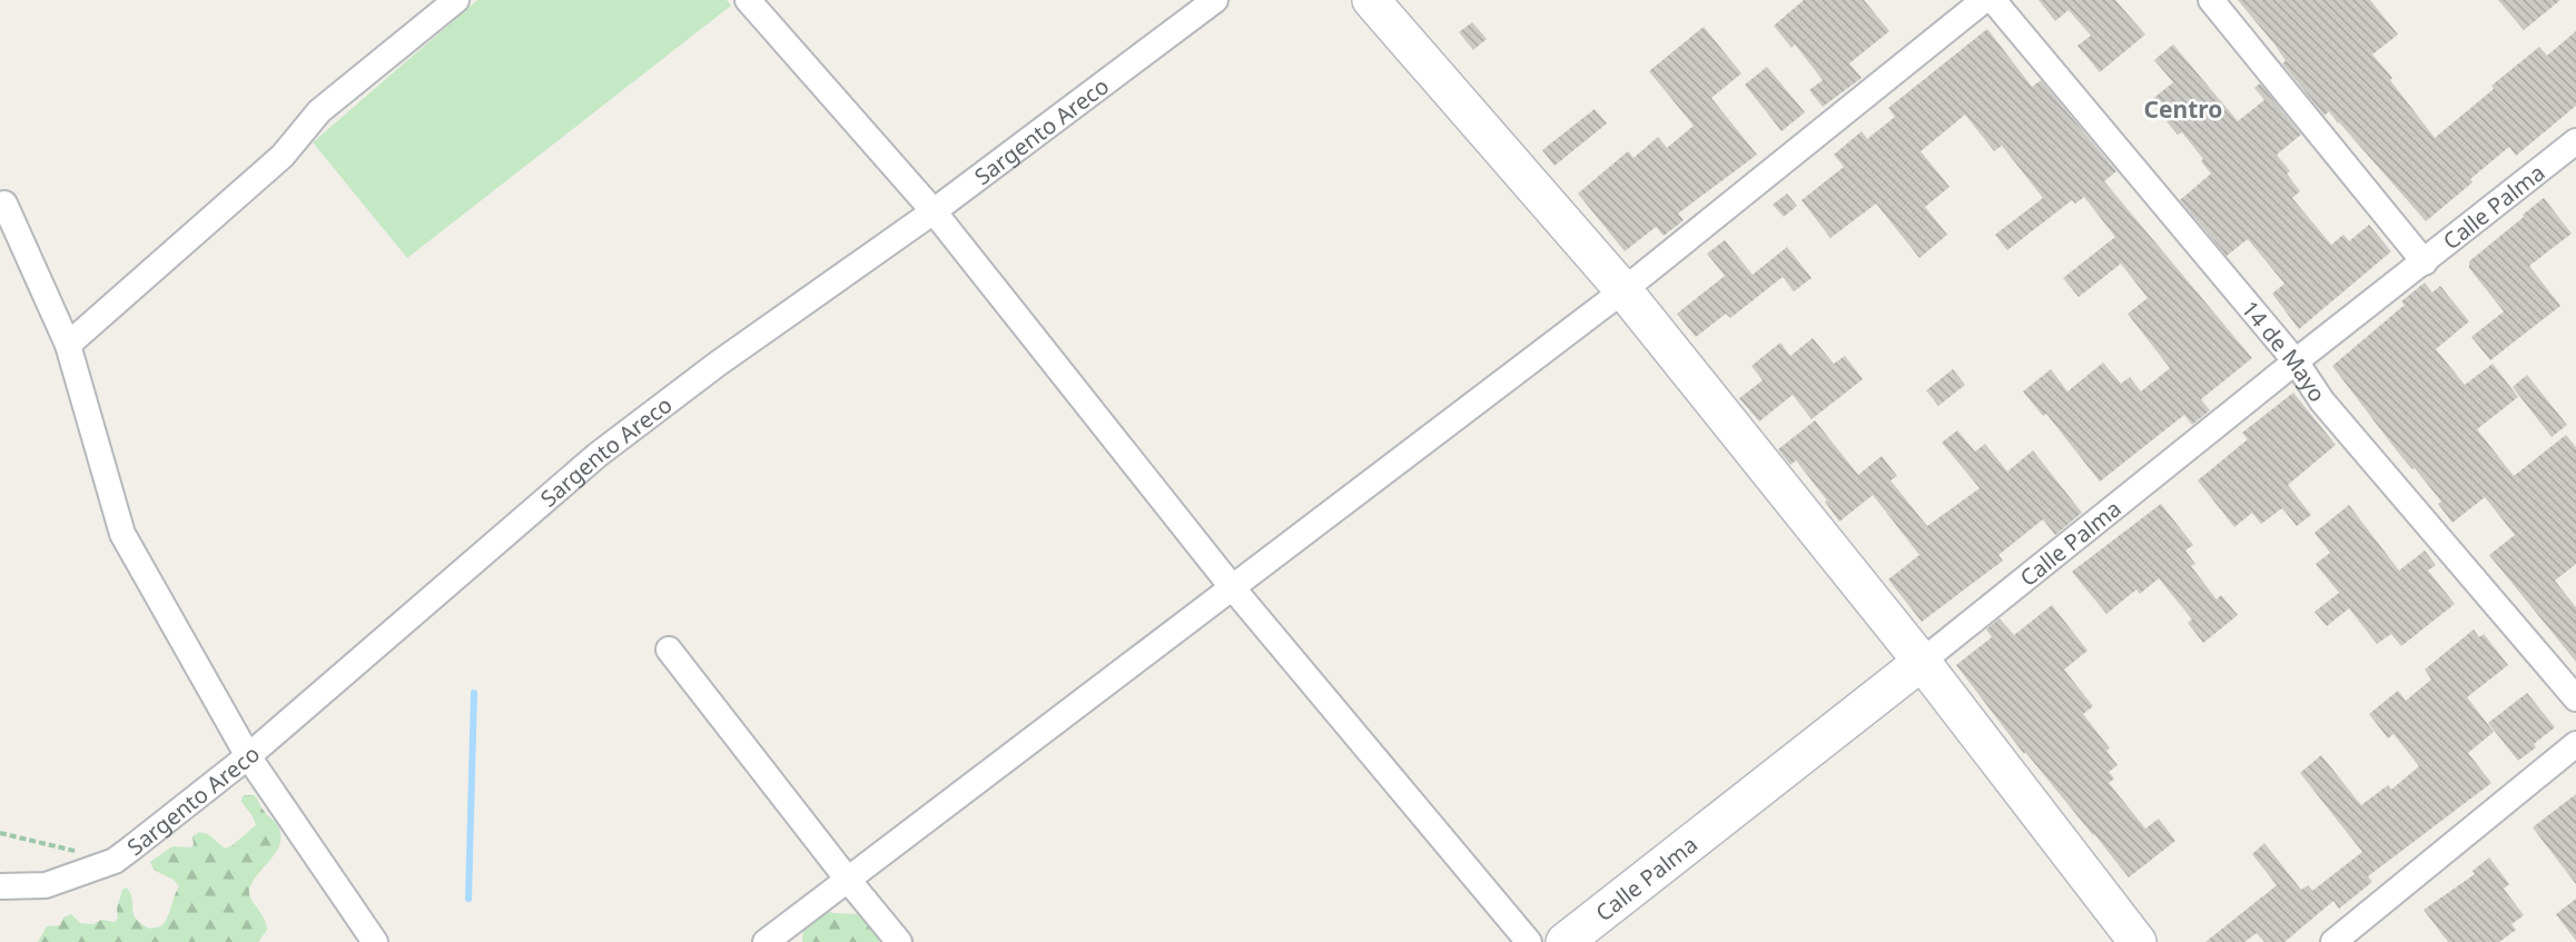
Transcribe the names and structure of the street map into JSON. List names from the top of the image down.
{
  "streets": {
    "street": ["Sargento Areco", "Calle Palma", "14 de Mayo"]
  },
  "crossings": [
    ["Calle Palma", "14 de Mayo"]
  ],
  "districts": ["Centro"]
}
